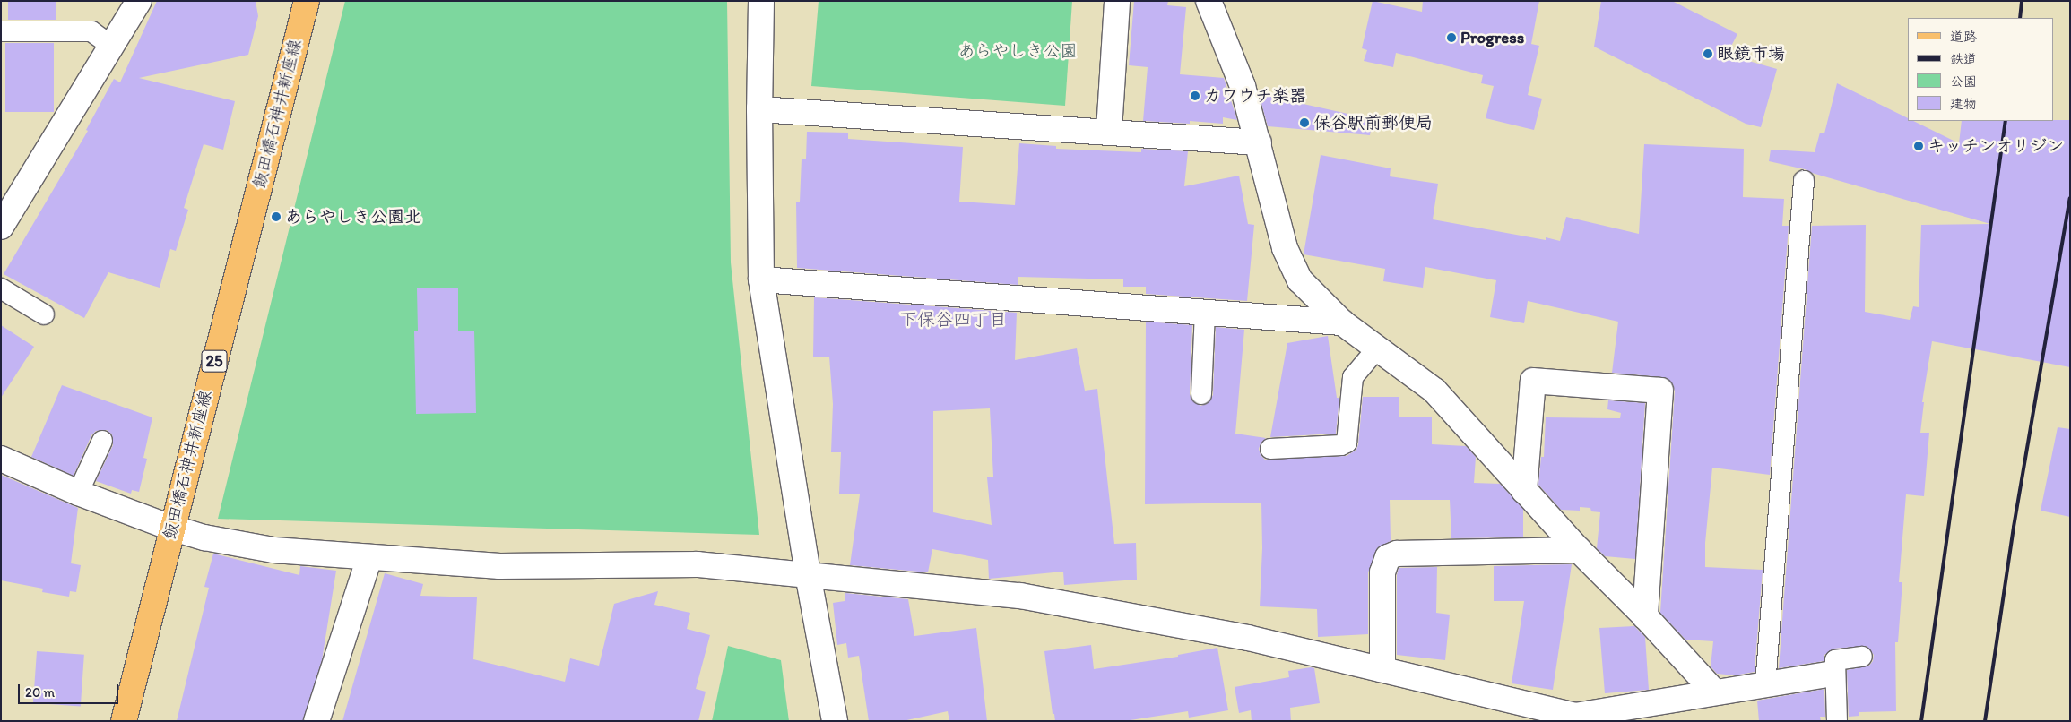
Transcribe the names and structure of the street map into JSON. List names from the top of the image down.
{
  "streets": {
    "main road": ["飯田橋石神井新座線", "25"]
  },
  "districts": ["下保谷四丁目"],
  "parks": ["あらやしき公園"],
  "places": [
    "Progress",
    "眼鏡市場",
    "カワウチ楽器",
    "保谷駅前郵便局",
    "キッチンオリジン",
    "あらやしき公園北"
  ],
  "legend": [
    "道路",
    "鉄道",
    "公園",
    "建物"
  ],
  "scale_bar": "20 m"
}
